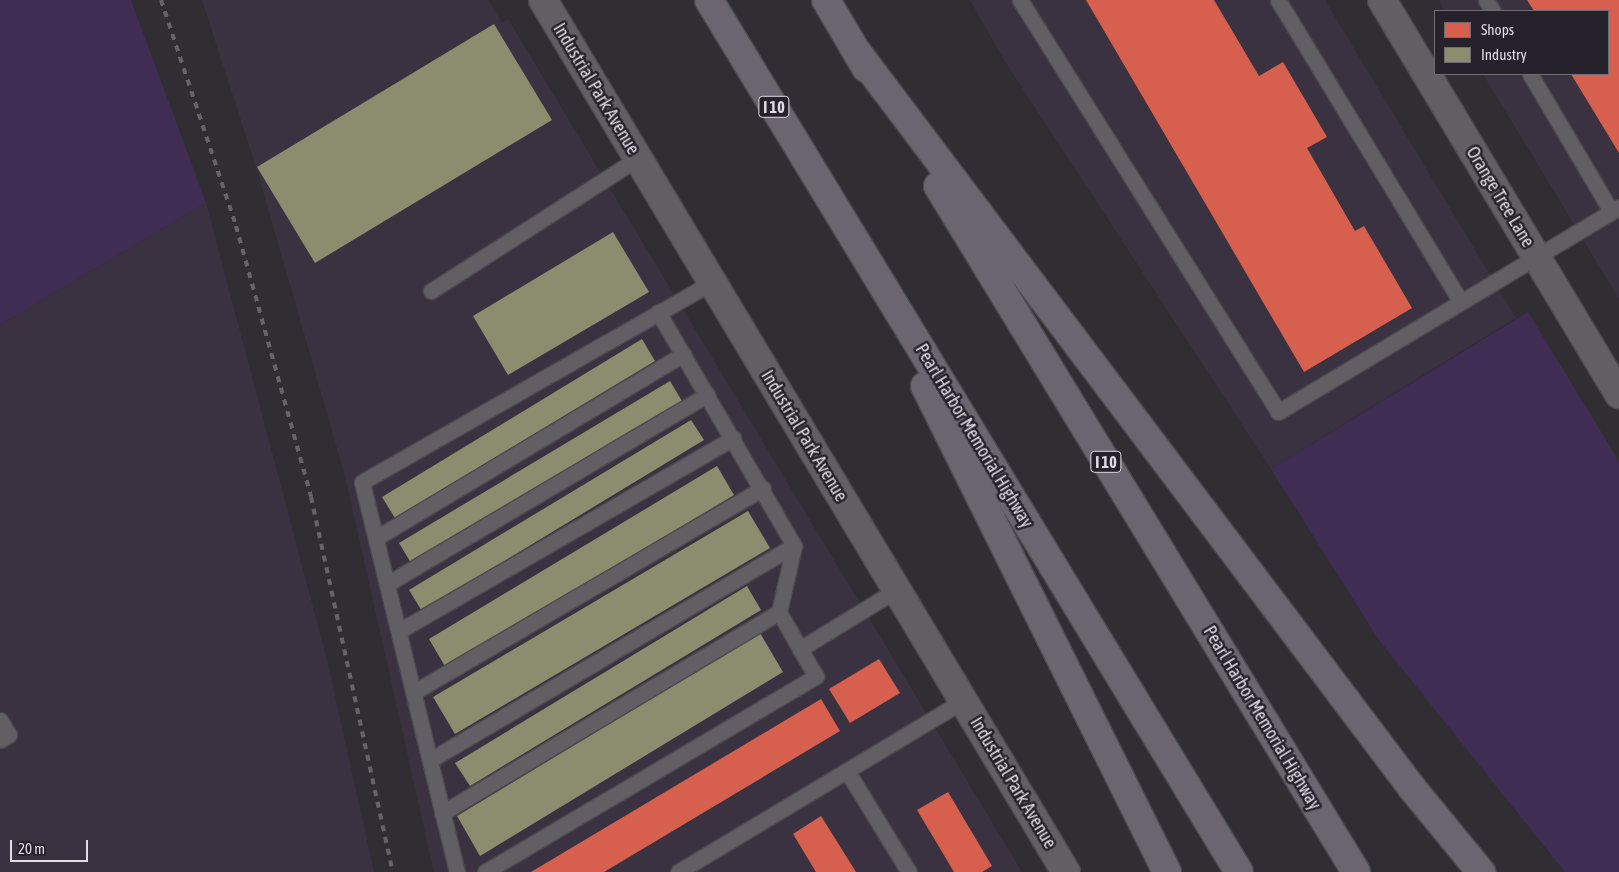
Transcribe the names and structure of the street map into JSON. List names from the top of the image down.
{
  "streets": {
    "highway": ["I 10", "Pearl Harbor Memorial Highway"],
    "street": ["Industrial Park Avenue", "Orange Tree Lane"]
  },
  "legend": ["Shops", "Industry"],
  "scale_bar": "20 m"
}
